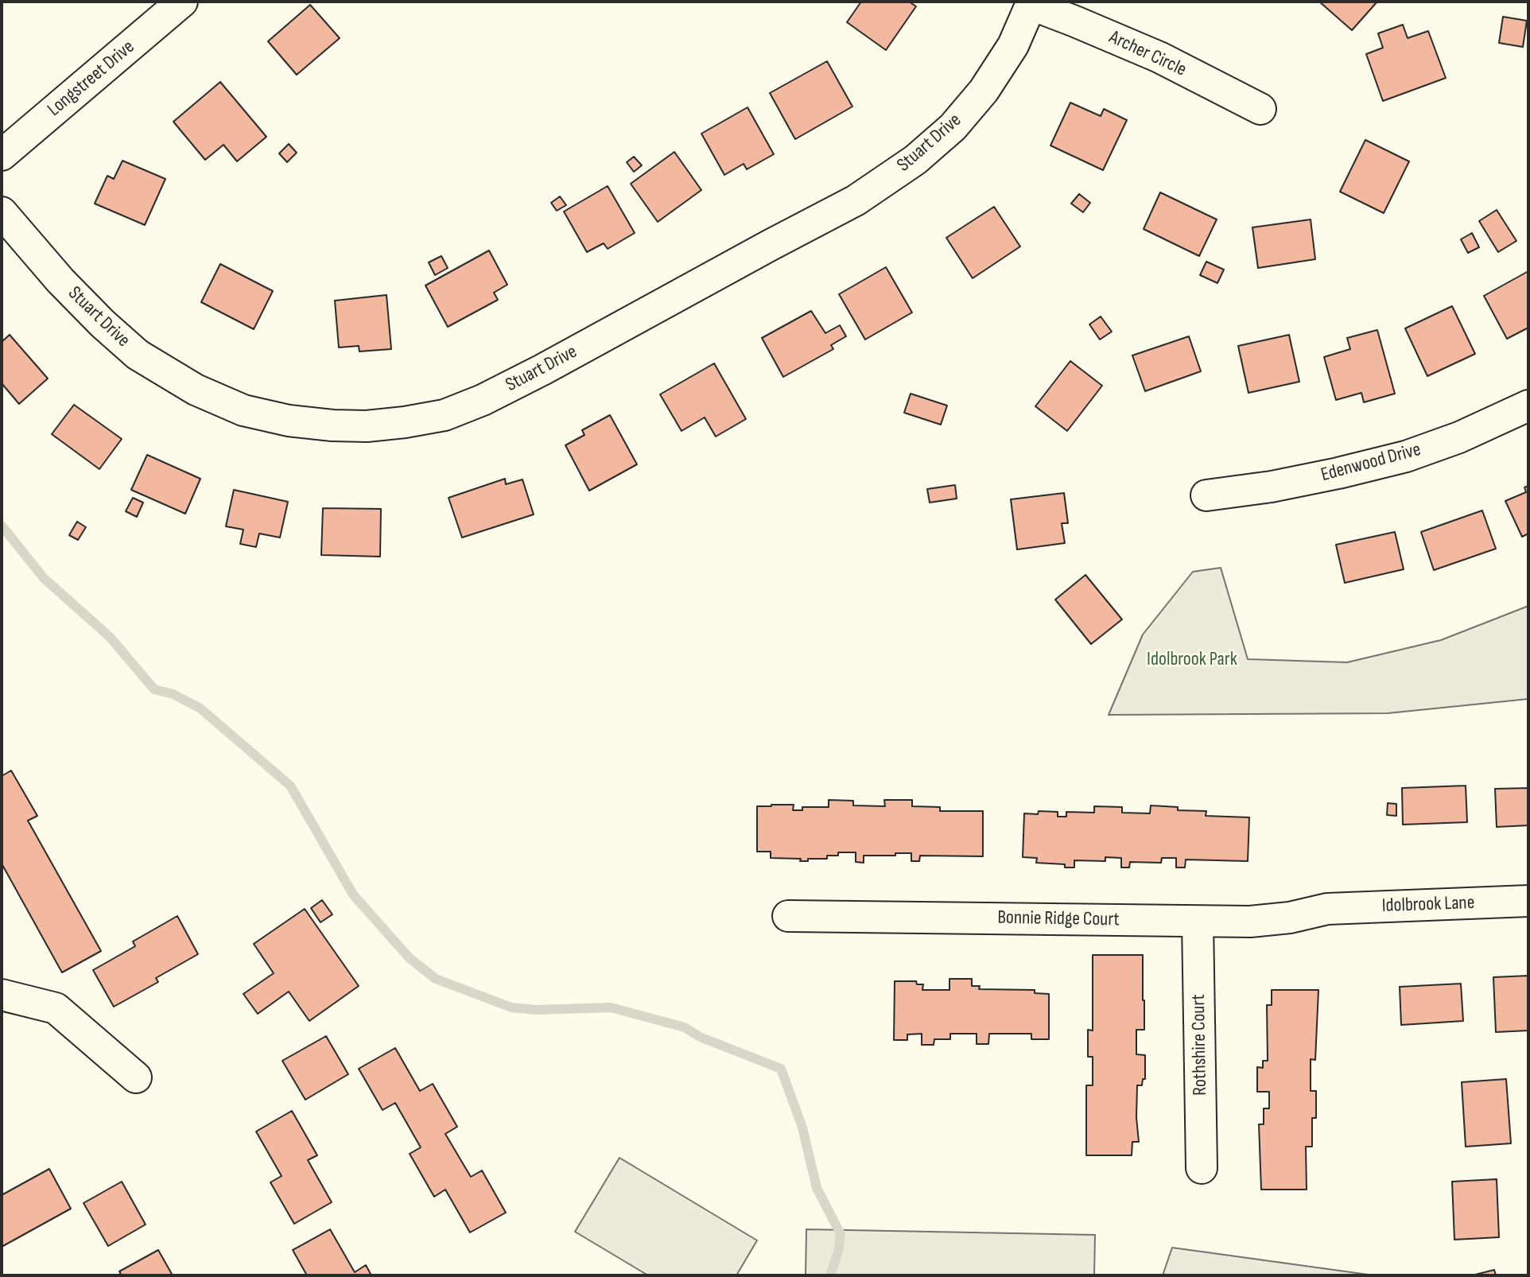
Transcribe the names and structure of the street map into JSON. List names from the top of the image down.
{
  "streets": {
    "street": [
      "Archer Circle",
      "Longstreet Drive",
      "Stuart Drive",
      "Edenwood Drive",
      "Idolbrook Lane",
      "Bonnie Ridge Court",
      "Rothshire Court"
    ]
  },
  "crossings": [
    ["Archer Circle", "Stuart Drive"],
    ["Idolbrook Lane", "Bonnie Ridge Court"],
    ["Bonnie Ridge Court", "Rothshire Court"]
  ],
  "parks": ["Idolbrook Park"]
}
